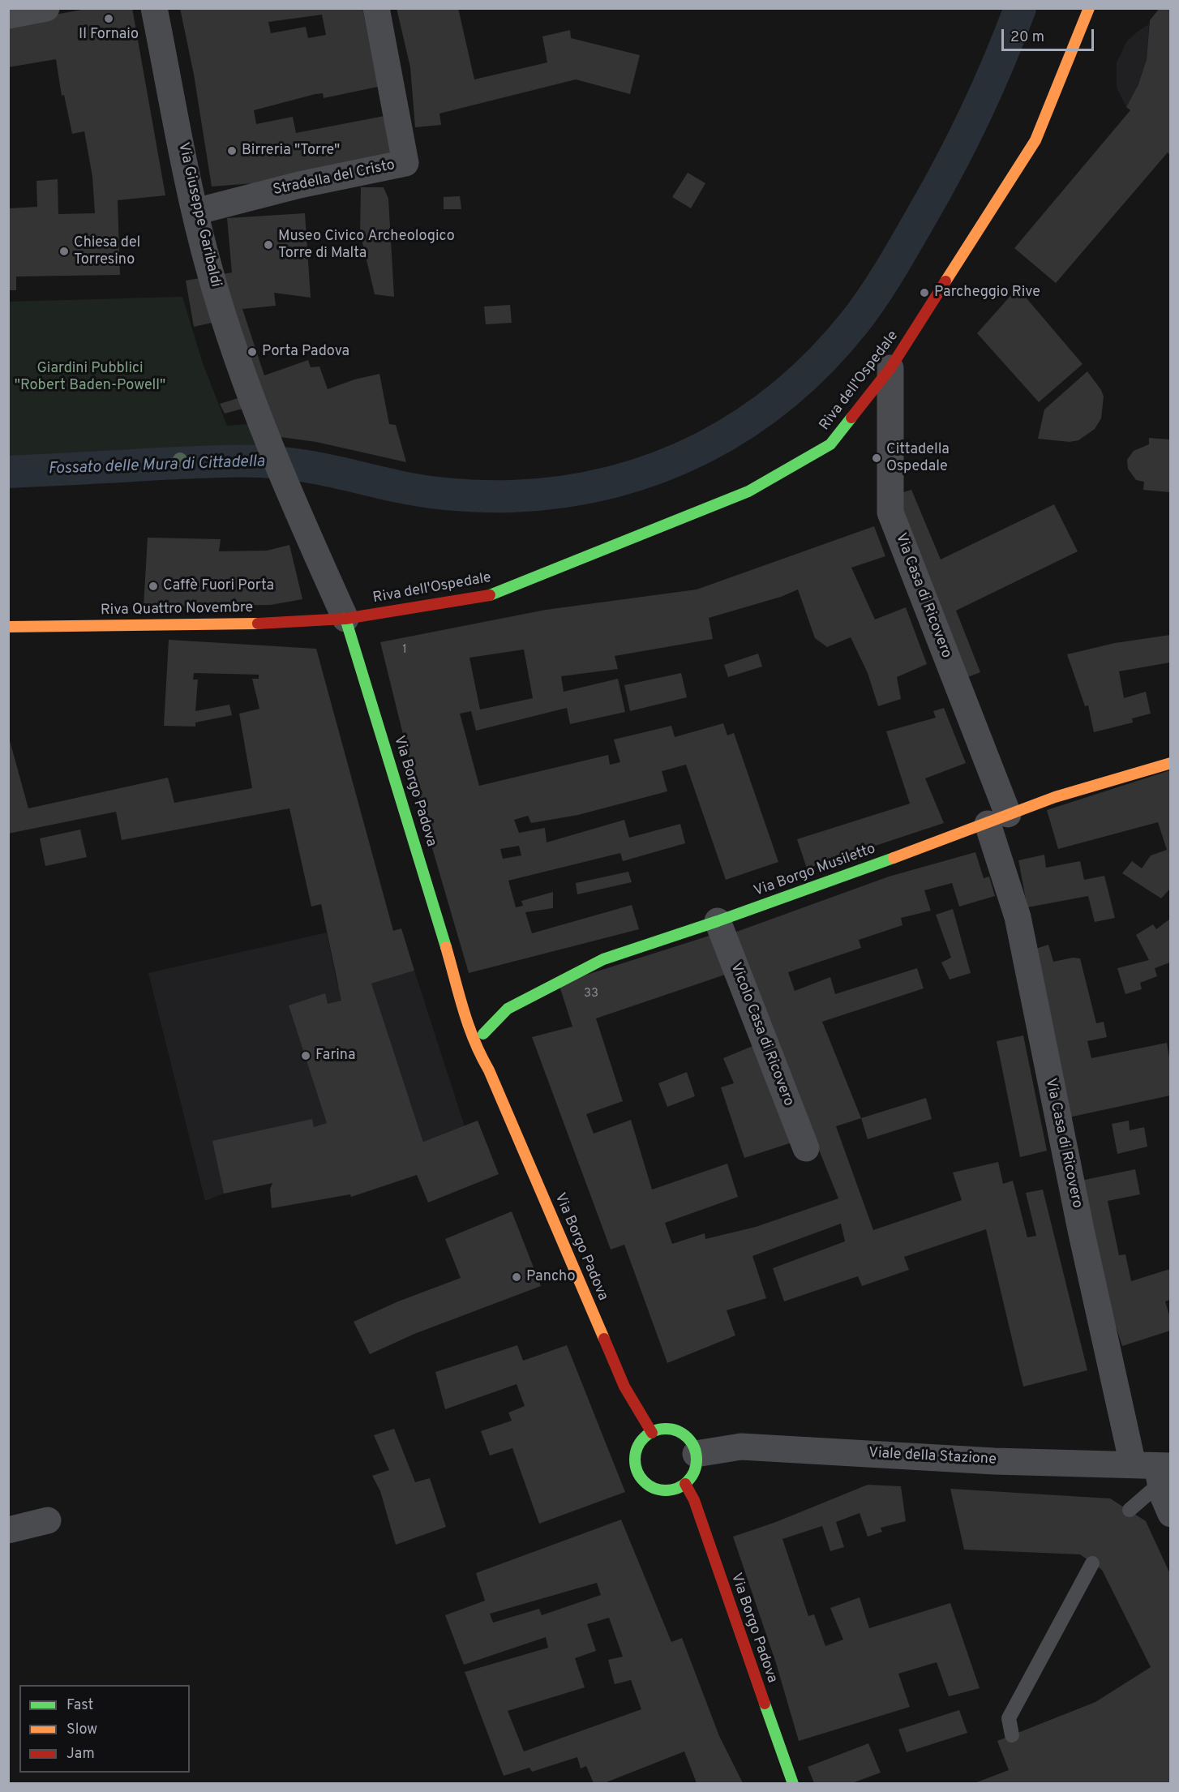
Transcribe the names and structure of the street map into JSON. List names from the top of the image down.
{
  "streets": {
    "street": [
      "Stradella del Cristo",
      "Via Giuseppe Garibaldi",
      "Riva dell'Ospedale",
      "Via Casa di Ricovero",
      "Riva Quattro Novembre",
      "Via Borgo Padova",
      "Via Borgo Musiletto",
      "Vicolo Casa di Ricovero",
      "Viale della Stazione"
    ]
  },
  "crossings": [
    ["Stradella del Cristo", "Via Giuseppe Garibaldi"],
    ["Via Giuseppe Garibaldi", "Riva dell'Ospedale"],
    ["Via Giuseppe Garibaldi", "Riva Quattro Novembre"],
    ["Via Giuseppe Garibaldi", "Via Borgo Padova"],
    ["Riva dell'Ospedale", "Via Casa di Ricovero"],
    ["Riva dell'Ospedale", "Riva Quattro Novembre"],
    ["Riva dell'Ospedale", "Via Borgo Padova"],
    ["Via Casa di Ricovero", "Via Borgo Musiletto"],
    ["Via Casa di Ricovero", "Viale della Stazione"],
    ["Riva Quattro Novembre", "Via Borgo Padova"],
    ["Via Borgo Padova", "Via Borgo Musiletto"],
    ["Via Borgo Padova", "Viale della Stazione"],
    ["Via Borgo Musiletto", "Vicolo Casa di Ricovero"]
  ],
  "water": ["Fossato delle Mura di Cittadella"],
  "parks": ["Giardini Pubblici \"Robert Baden-Powell\""],
  "places": [
    "Il Fornaio",
    "Birreria \"Torre\"",
    "Museo Civico Archeologico Torre di Malta",
    "Chiesa del Torresino",
    "Parcheggio Rive",
    "Porta Padova",
    "Cittadella Ospedale",
    "Caffè Fuori Porta",
    "Farina",
    "Pancho"
  ],
  "house_numbers": ["1", "33"],
  "legend": ["Fast", "Slow", "Jam"],
  "scale_bar": "20 m"
}
